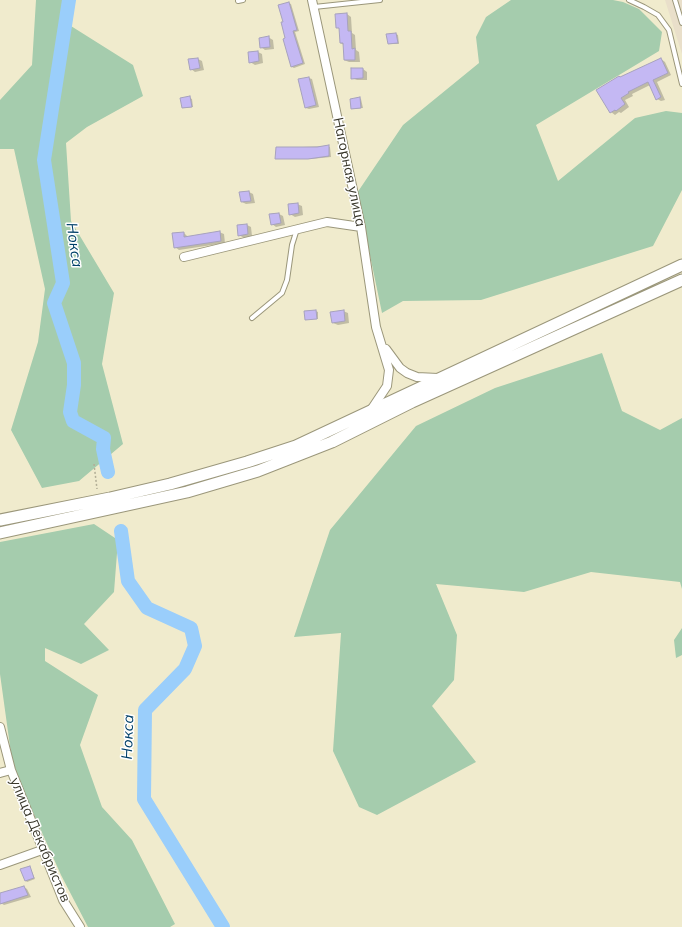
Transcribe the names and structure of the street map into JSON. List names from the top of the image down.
{
  "streets": {
    "street": ["Нагорная улица", "улица Декабристов"]
  },
  "water": ["Нокса"]
}
